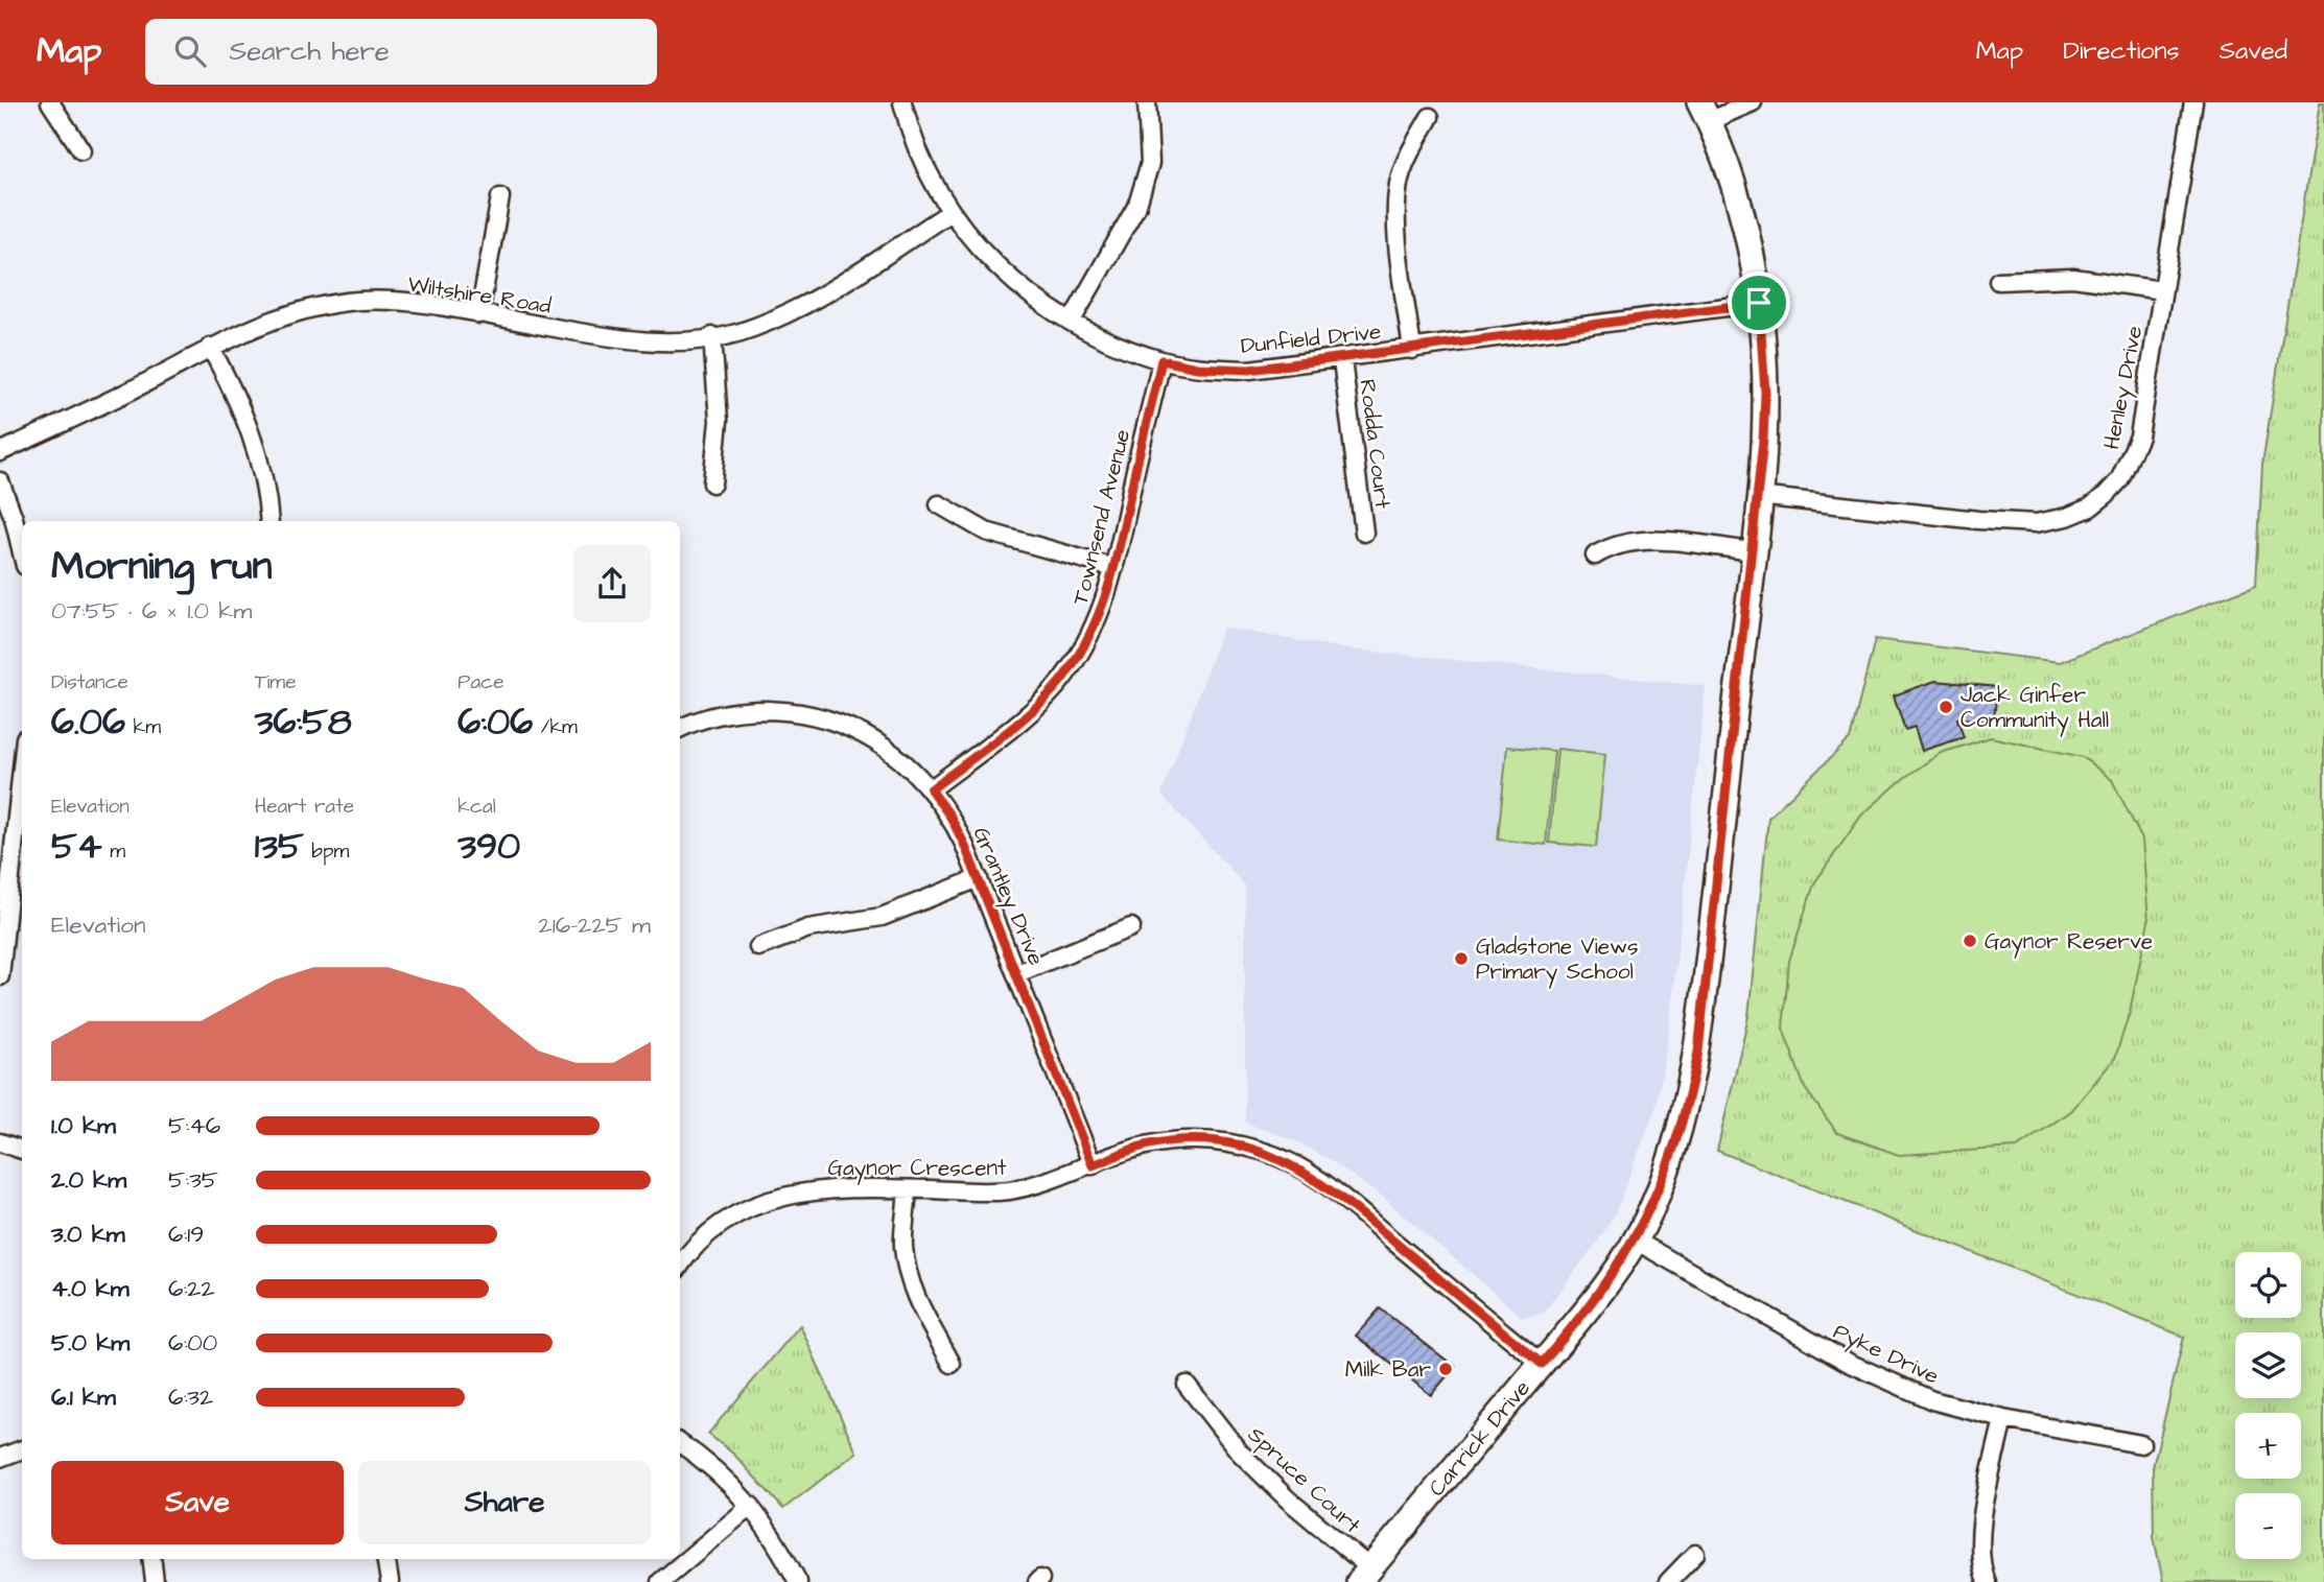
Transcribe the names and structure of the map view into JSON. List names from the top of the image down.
{
  "streets": {
    "street": [
      "Wiltshire Road",
      "Dunfield Drive",
      "Henley Drive",
      "Rodda Court",
      "Townsend Avenue",
      "Grantley Drive",
      "Gaynor Crescent",
      "Pyke Drive",
      "Carrick Drive",
      "Spruce Court"
    ]
  },
  "crossings": [
    ["Wiltshire Road", "Dunfield Drive"],
    ["Dunfield Drive", "Rodda Court"],
    ["Dunfield Drive", "Townsend Avenue"],
    ["Dunfield Drive", "Carrick Drive"],
    ["Henley Drive", "Carrick Drive"],
    ["Townsend Avenue", "Grantley Drive"],
    ["Grantley Drive", "Gaynor Crescent"],
    ["Gaynor Crescent", "Carrick Drive"],
    ["Pyke Drive", "Carrick Drive"],
    ["Carrick Drive", "Spruce Court"]
  ],
  "places": [
    "Jack Ginfer Community Hall",
    "Gaynor Reserve",
    "Gladstone Views Primary School",
    "Milk Bar"
  ],
  "page": {
    "header": "Map",
    "search": "Search here",
    "nav": ["Map", "Directions", "Saved"],
    "heading": ["Morning run", "07:55 · 6 × 1.0 km"],
    "stats": [
      ["Distance", "6.06 km"],
      ["Time", "36:58"],
      ["Pace", "6:06 /km"],
      ["Elevation", "54 m"],
      ["Heart rate", "135 bpm"],
      ["kcal", "390"]
    ],
    "chart": ["Elevation", "216–225 m"],
    "list": [
      {
        "name": "1.0 km",
        "note": "5:46"
      },
      {
        "name": "2.0 km",
        "note": "5:35"
      },
      {
        "name": "3.0 km",
        "note": "6:19"
      },
      {
        "name": "4.0 km",
        "note": "6:22"
      },
      {
        "name": "5.0 km",
        "note": "6:00"
      },
      {
        "name": "6.1 km",
        "note": "6:32"
      }
    ],
    "map_buttons": ["+", "−"],
    "buttons": ["Save", "Share"]
  }
}
